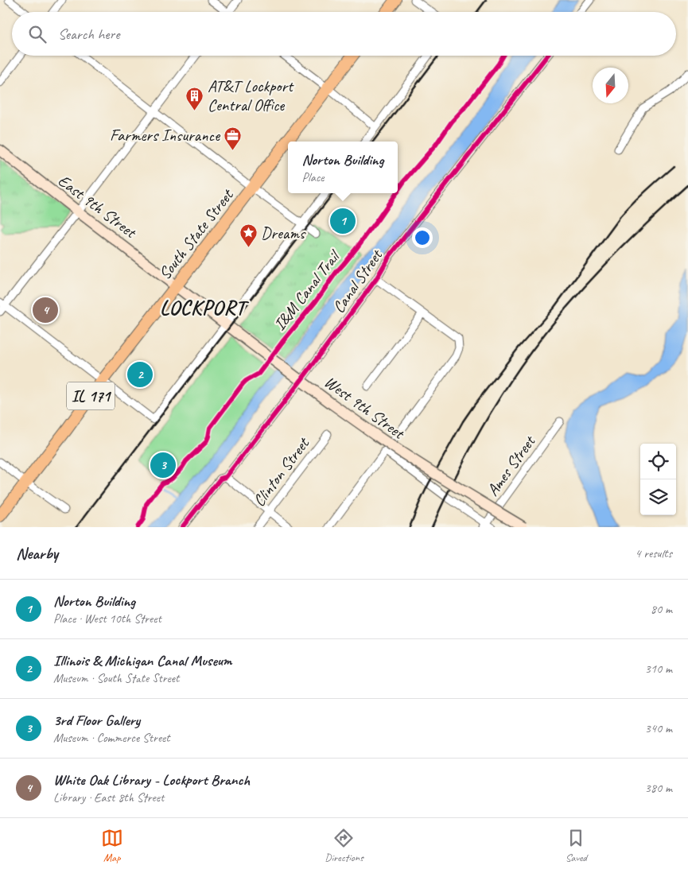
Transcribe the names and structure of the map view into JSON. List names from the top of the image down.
{
  "streets": {
    "main road": [
      "East 9th Street",
      "South State Street",
      "IL 171",
      "West 9th Street"
    ],
    "street": ["Canal Street", "Ames Street", "Clinton Street"],
    "cycle path": ["I&M Canal Trail"]
  },
  "crossings": [
    ["East 9th Street", "South State Street"],
    ["East 9th Street", "West 9th Street"],
    ["South State Street", "West 9th Street"],
    ["Canal Street", "West 9th Street"],
    ["West 9th Street", "Ames Street"]
  ],
  "districts": ["LOCKPORT"],
  "places": {
    "building": ["AT&T Lockport Central Office"],
    "office": ["Farmers Insurance"],
    "place": ["Dreams"]
  },
  "north": "bottom",
  "page": {
    "search": "Search here",
    "popup": ["Norton Building", "Place"],
    "pins": [
      "1",
      "4",
      "2",
      "3"
    ],
    "heading": ["Nearby", "4 results"],
    "list": [
      {
        "mark": "1",
        "name": "Norton Building",
        "note": "Place · West 10th Street",
        "value": "80 m"
      },
      {
        "mark": "2",
        "name": "Illinois & Michigan Canal Museum",
        "note": "Museum · South State Street",
        "value": "310 m"
      },
      {
        "mark": "3",
        "name": "3rd Floor Gallery",
        "note": "Museum · Commerce Street",
        "value": "340 m"
      },
      {
        "mark": "4",
        "name": "White Oak Library - Lockport Branch",
        "note": "Library · East 8th Street",
        "value": "380 m"
      }
    ],
    "nav": ["Map", "Directions", "Saved"]
  }
}
